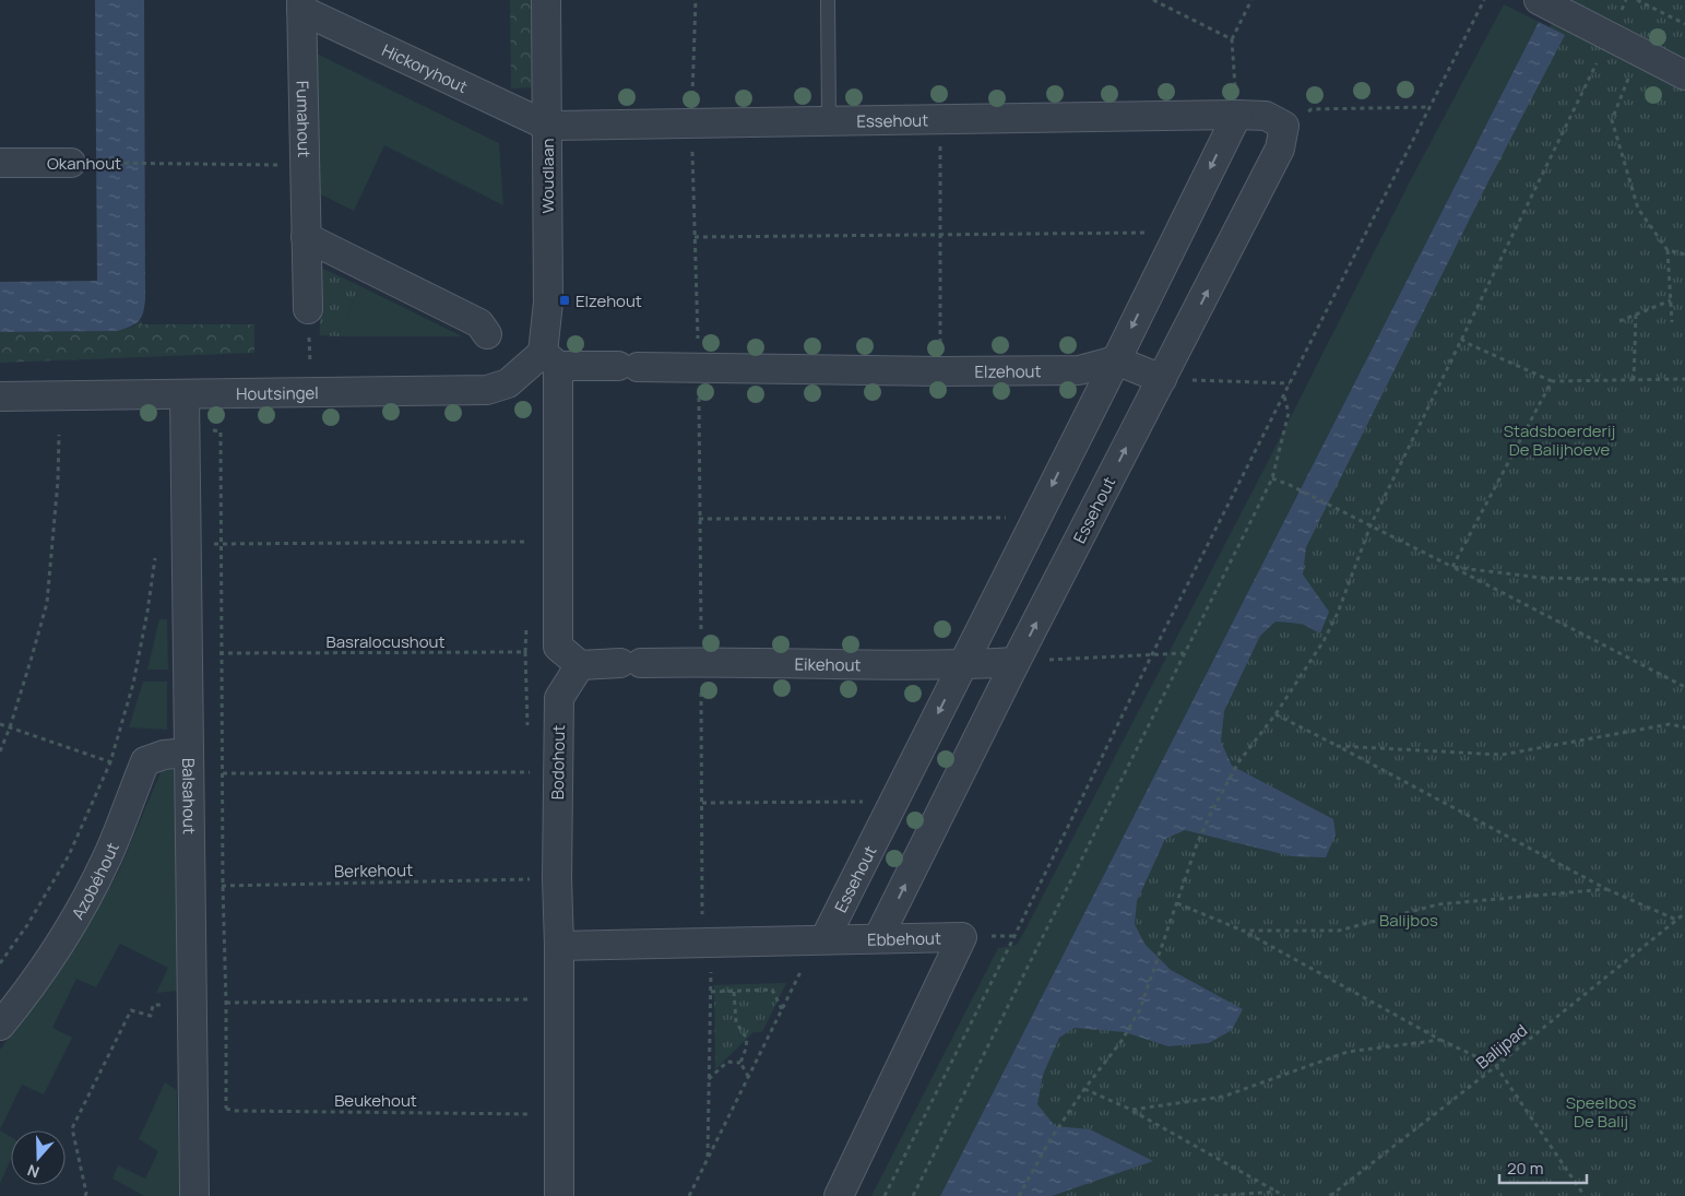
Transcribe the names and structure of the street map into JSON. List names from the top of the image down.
{
  "streets": {
    "street": [
      "Hickoryhout",
      "Fumahout",
      "Essehout",
      "Okanhout",
      "Woudlaan",
      "Elzehout",
      "Houtsingel",
      "Eikehout",
      "Bodohout",
      "Balsahout",
      "Azobéhout",
      "Ebbehout"
    ],
    "path": [
      "Basralocushout",
      "Berkehout",
      "Balijpad",
      "Beukehout"
    ]
  },
  "crossings": [
    ["Hickoryhout", "Fumahout"],
    ["Hickoryhout", "Essehout"],
    ["Hickoryhout", "Woudlaan"],
    ["Fumahout", "Okanhout"],
    ["Essehout", "Woudlaan"],
    ["Essehout", "Elzehout"],
    ["Essehout", "Eikehout"],
    ["Essehout", "Ebbehout"],
    ["Woudlaan", "Elzehout"],
    ["Woudlaan", "Houtsingel"],
    ["Elzehout", "Houtsingel"],
    ["Houtsingel", "Balsahout"],
    ["Basralocushout", "Balsahout"],
    ["Eikehout", "Bodohout"],
    ["Bodohout", "Berkehout"],
    ["Bodohout", "Ebbehout"],
    ["Bodohout", "Beukehout"],
    ["Balsahout", "Berkehout"],
    ["Balsahout", "Azobéhout"],
    ["Balsahout", "Beukehout"]
  ],
  "parks": ["Stadsboerderij De Balijhoeve", "Balijbos", "Speelbos De Balij"],
  "places": {
    "transit": ["Elzehout"]
  },
  "scale_bar": "20 m",
  "north": "bottom"
}
